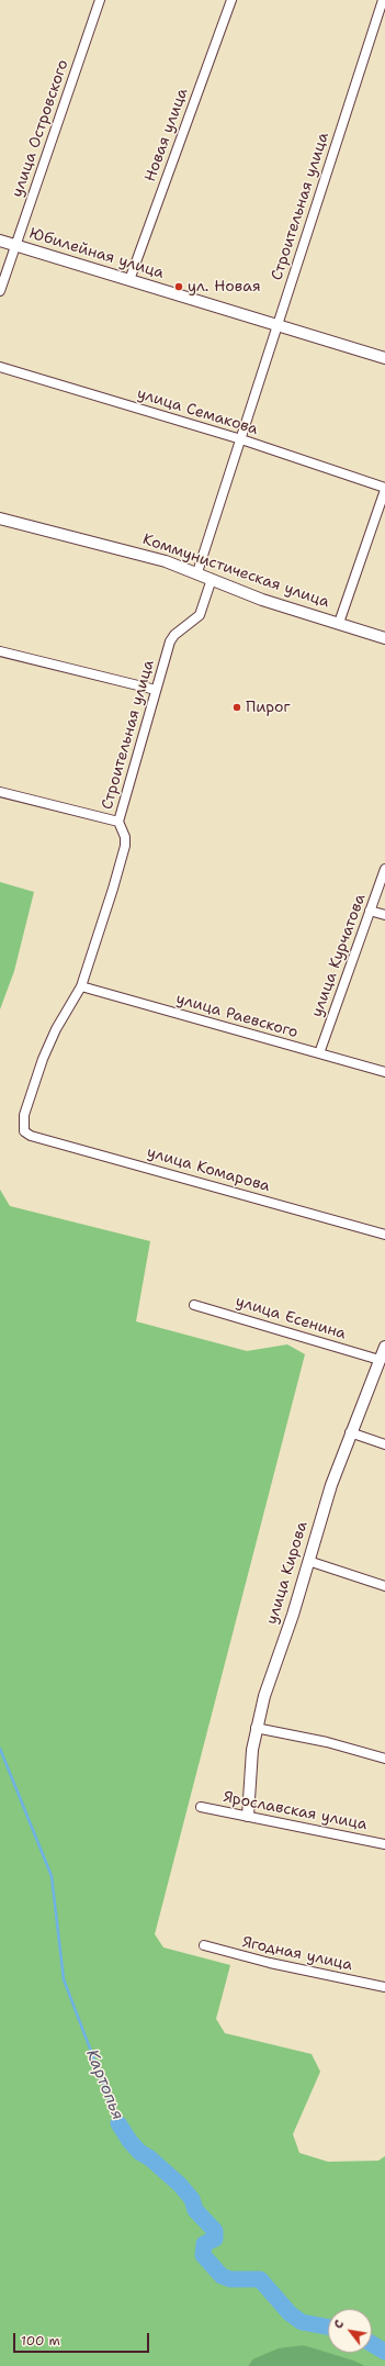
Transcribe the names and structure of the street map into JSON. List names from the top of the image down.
{
  "streets": {
    "street": [
      "улица Островского",
      "Новая улица",
      "Строительная улица",
      "Юбилейная улица",
      "улица Семакова",
      "Коммунистическая улица",
      "улица Курчатова",
      "улица Раевского",
      "улица Комарова",
      "улица Есенина",
      "улица Кирова",
      "Ярославская улица",
      "Ягодная улица"
    ]
  },
  "crossings": [
    ["улица Островского", "Юбилейная улица"],
    ["Новая улица", "Юбилейная улица"],
    ["Строительная улица", "Юбилейная улица"],
    ["Строительная улица", "улица Семакова"],
    ["Строительная улица", "Коммунистическая улица"],
    ["Строительная улица", "улица Раевского"],
    ["Строительная улица", "улица Комарова"],
    ["улица Курчатова", "улица Раевского"],
    ["улица Есенина", "улица Кирова"],
    ["улица Кирова", "Ярославская улица"]
  ],
  "water": ["Картопья"],
  "places": ["ул. Новая", "Пирог"],
  "scale_bar": "100 m",
  "north": "top left"
}
